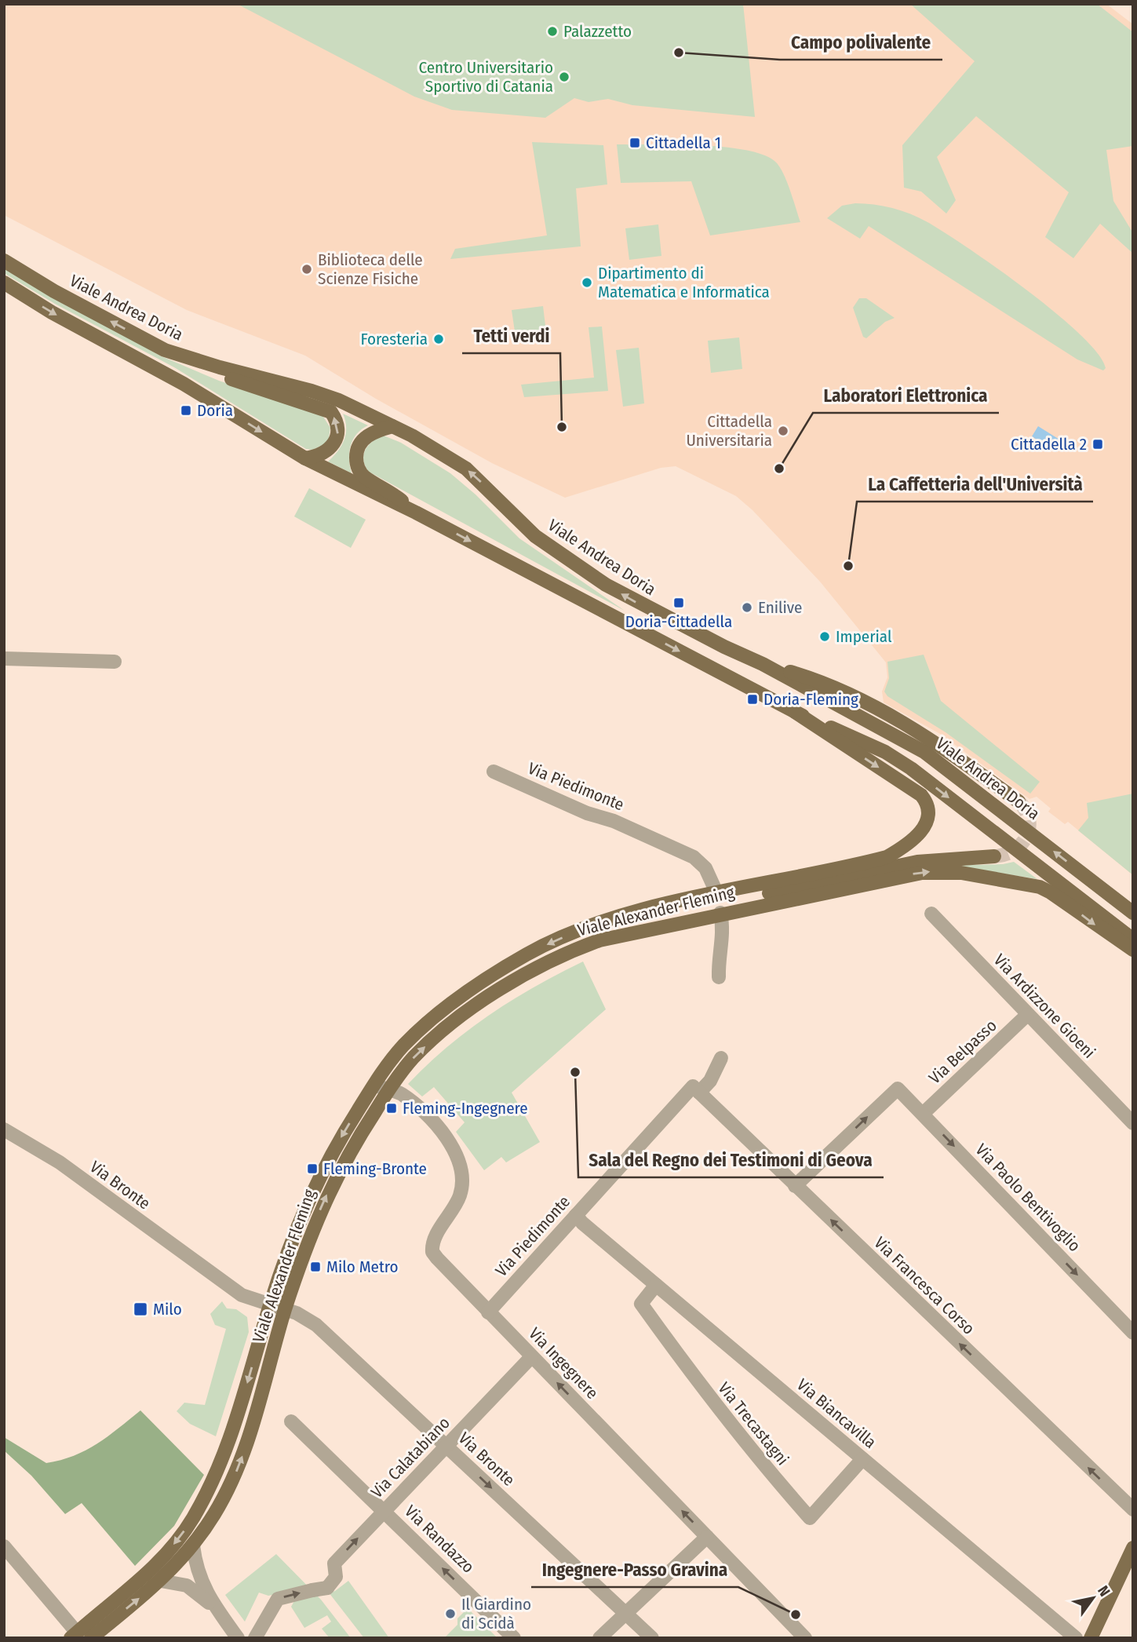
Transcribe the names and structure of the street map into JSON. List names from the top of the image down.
{
  "streets": {
    "main road": ["Viale Andrea Doria", "Viale Alexander Fleming"],
    "street": [
      "Via Piedimonte",
      "Via Ardizzone Gioeni",
      "Via Belpasso",
      "Via Bronte",
      "Via Paolo Bentivoglio",
      "Via Francesca Corso",
      "Via Ingegnere",
      "Via Biancavilla",
      "Via Trecastagni",
      "Via Calatabiano",
      "Via Randazzo"
    ]
  },
  "crossings": [
    ["Via Piedimonte", "Viale Alexander Fleming"],
    ["Via Piedimonte", "Via Francesca Corso"],
    ["Via Piedimonte", "Via Ingegnere"],
    ["Via Piedimonte", "Via Biancavilla"],
    ["Viale Alexander Fleming", "Via Bronte"],
    ["Viale Alexander Fleming", "Via Ingegnere"],
    ["Via Ardizzone Gioeni", "Via Belpasso"],
    ["Via Belpasso", "Via Paolo Bentivoglio"],
    ["Via Bronte", "Via Calatabiano"],
    ["Via Paolo Bentivoglio", "Via Francesca Corso"],
    ["Via Ingegnere", "Via Calatabiano"],
    ["Via Biancavilla", "Via Trecastagni"],
    ["Via Calatabiano", "Via Randazzo"]
  ],
  "one_way": ["Via Francesca Corso", "Via Calatabiano", "Via Randazzo"],
  "places": {
    "other": [
      "Palazzetto",
      "Campo polivalente",
      "Centro Universitario Sportivo di Catania",
      "Biblioteca delle Scienze Fisiche",
      "Dipartimento di Matematica e Informatica",
      "Foresteria",
      "Tetti verdi",
      "Cittadella Universitaria",
      "Laboratori Elettronica",
      "La Caffetteria dell'Università",
      "Enilive",
      "Imperial",
      "Sala del Regno dei Testimoni di Geova",
      "Il Giardino di Scidà",
      "Ingegnere-Passo Gravina"
    ],
    "transit": [
      "Cittadella 1",
      "Doria",
      "Cittadella 2",
      "Doria-Cittadella",
      "Doria-Fleming",
      "Fleming-Ingegnere",
      "Fleming-Bronte",
      "Milo Metro",
      "Milo"
    ]
  },
  "north": "top right"
}
